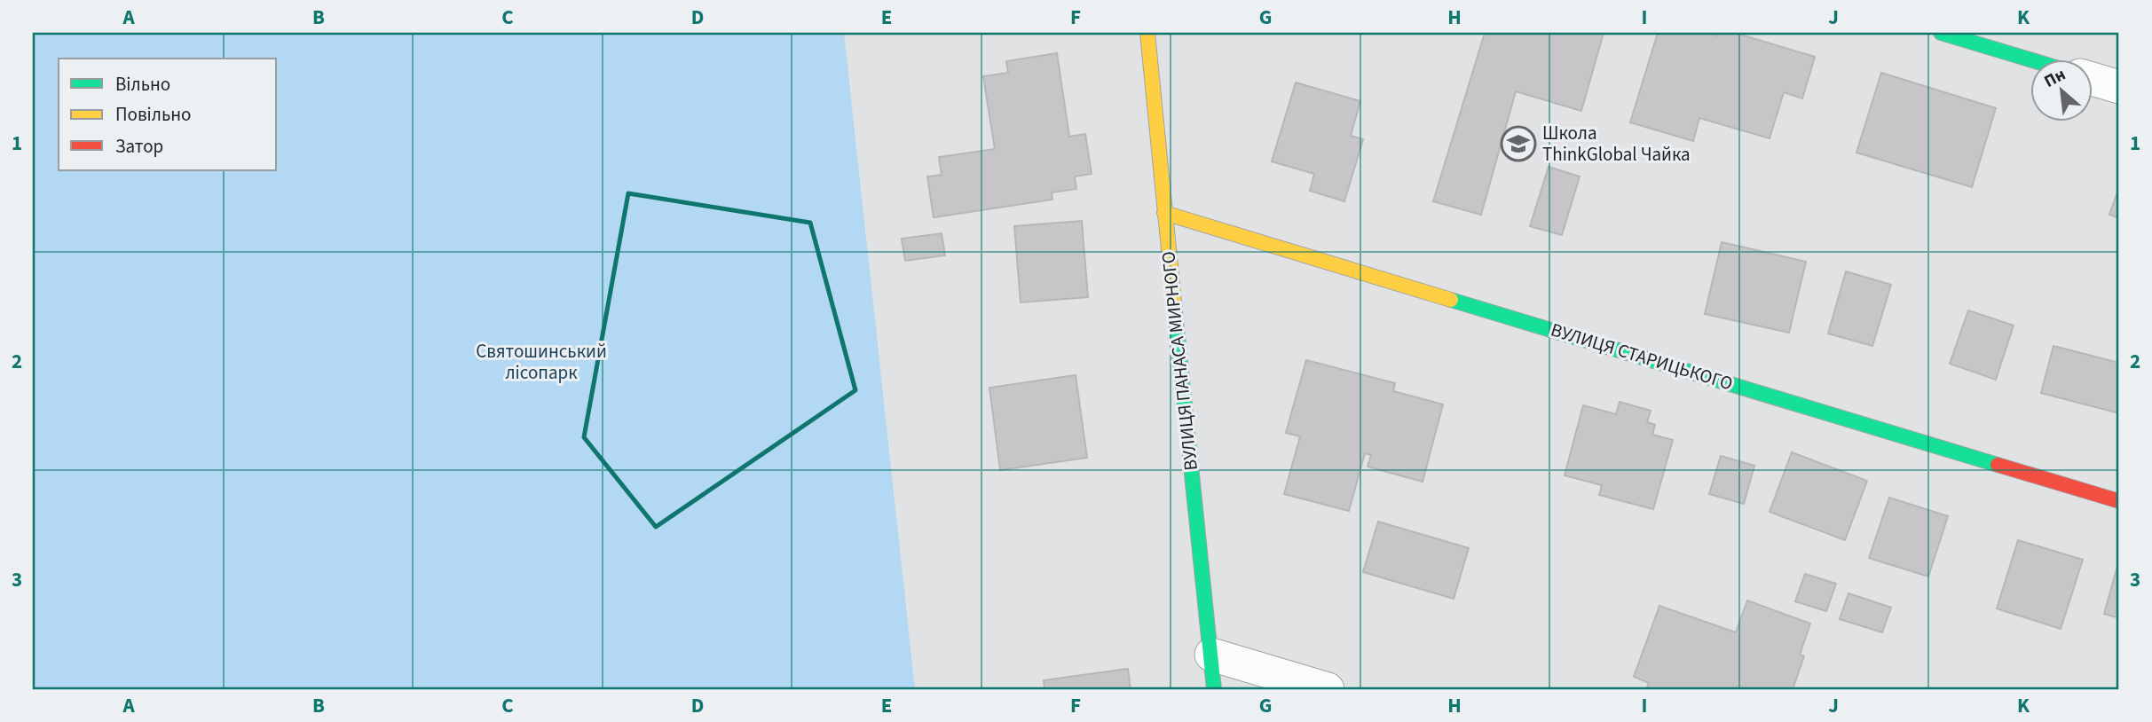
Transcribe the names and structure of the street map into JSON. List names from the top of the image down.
{
  "streets": {
    "street": ["ВУЛИЦЯ СТАРИЦЬКОГО", "ВУЛИЦЯ ПАНАСА МИРНОГО"]
  },
  "crossings": [
    ["ВУЛИЦЯ СТАРИЦЬКОГО", "ВУЛИЦЯ ПАНАСА МИРНОГО"]
  ],
  "parks": ["Святошинський лісопарк"],
  "places": {
    "school or university": ["Школа ThinkGlobal Чайка"]
  },
  "legend": ["Вільно", "Повільно", "Затор"],
  "north": "top left",
  "grid": {
    "columns": [
      "A",
      "B",
      "C",
      "D",
      "E",
      "F",
      "G",
      "H",
      "I",
      "J",
      "K"
    ],
    "rows": ["1", "2", "3"]
  }
}
